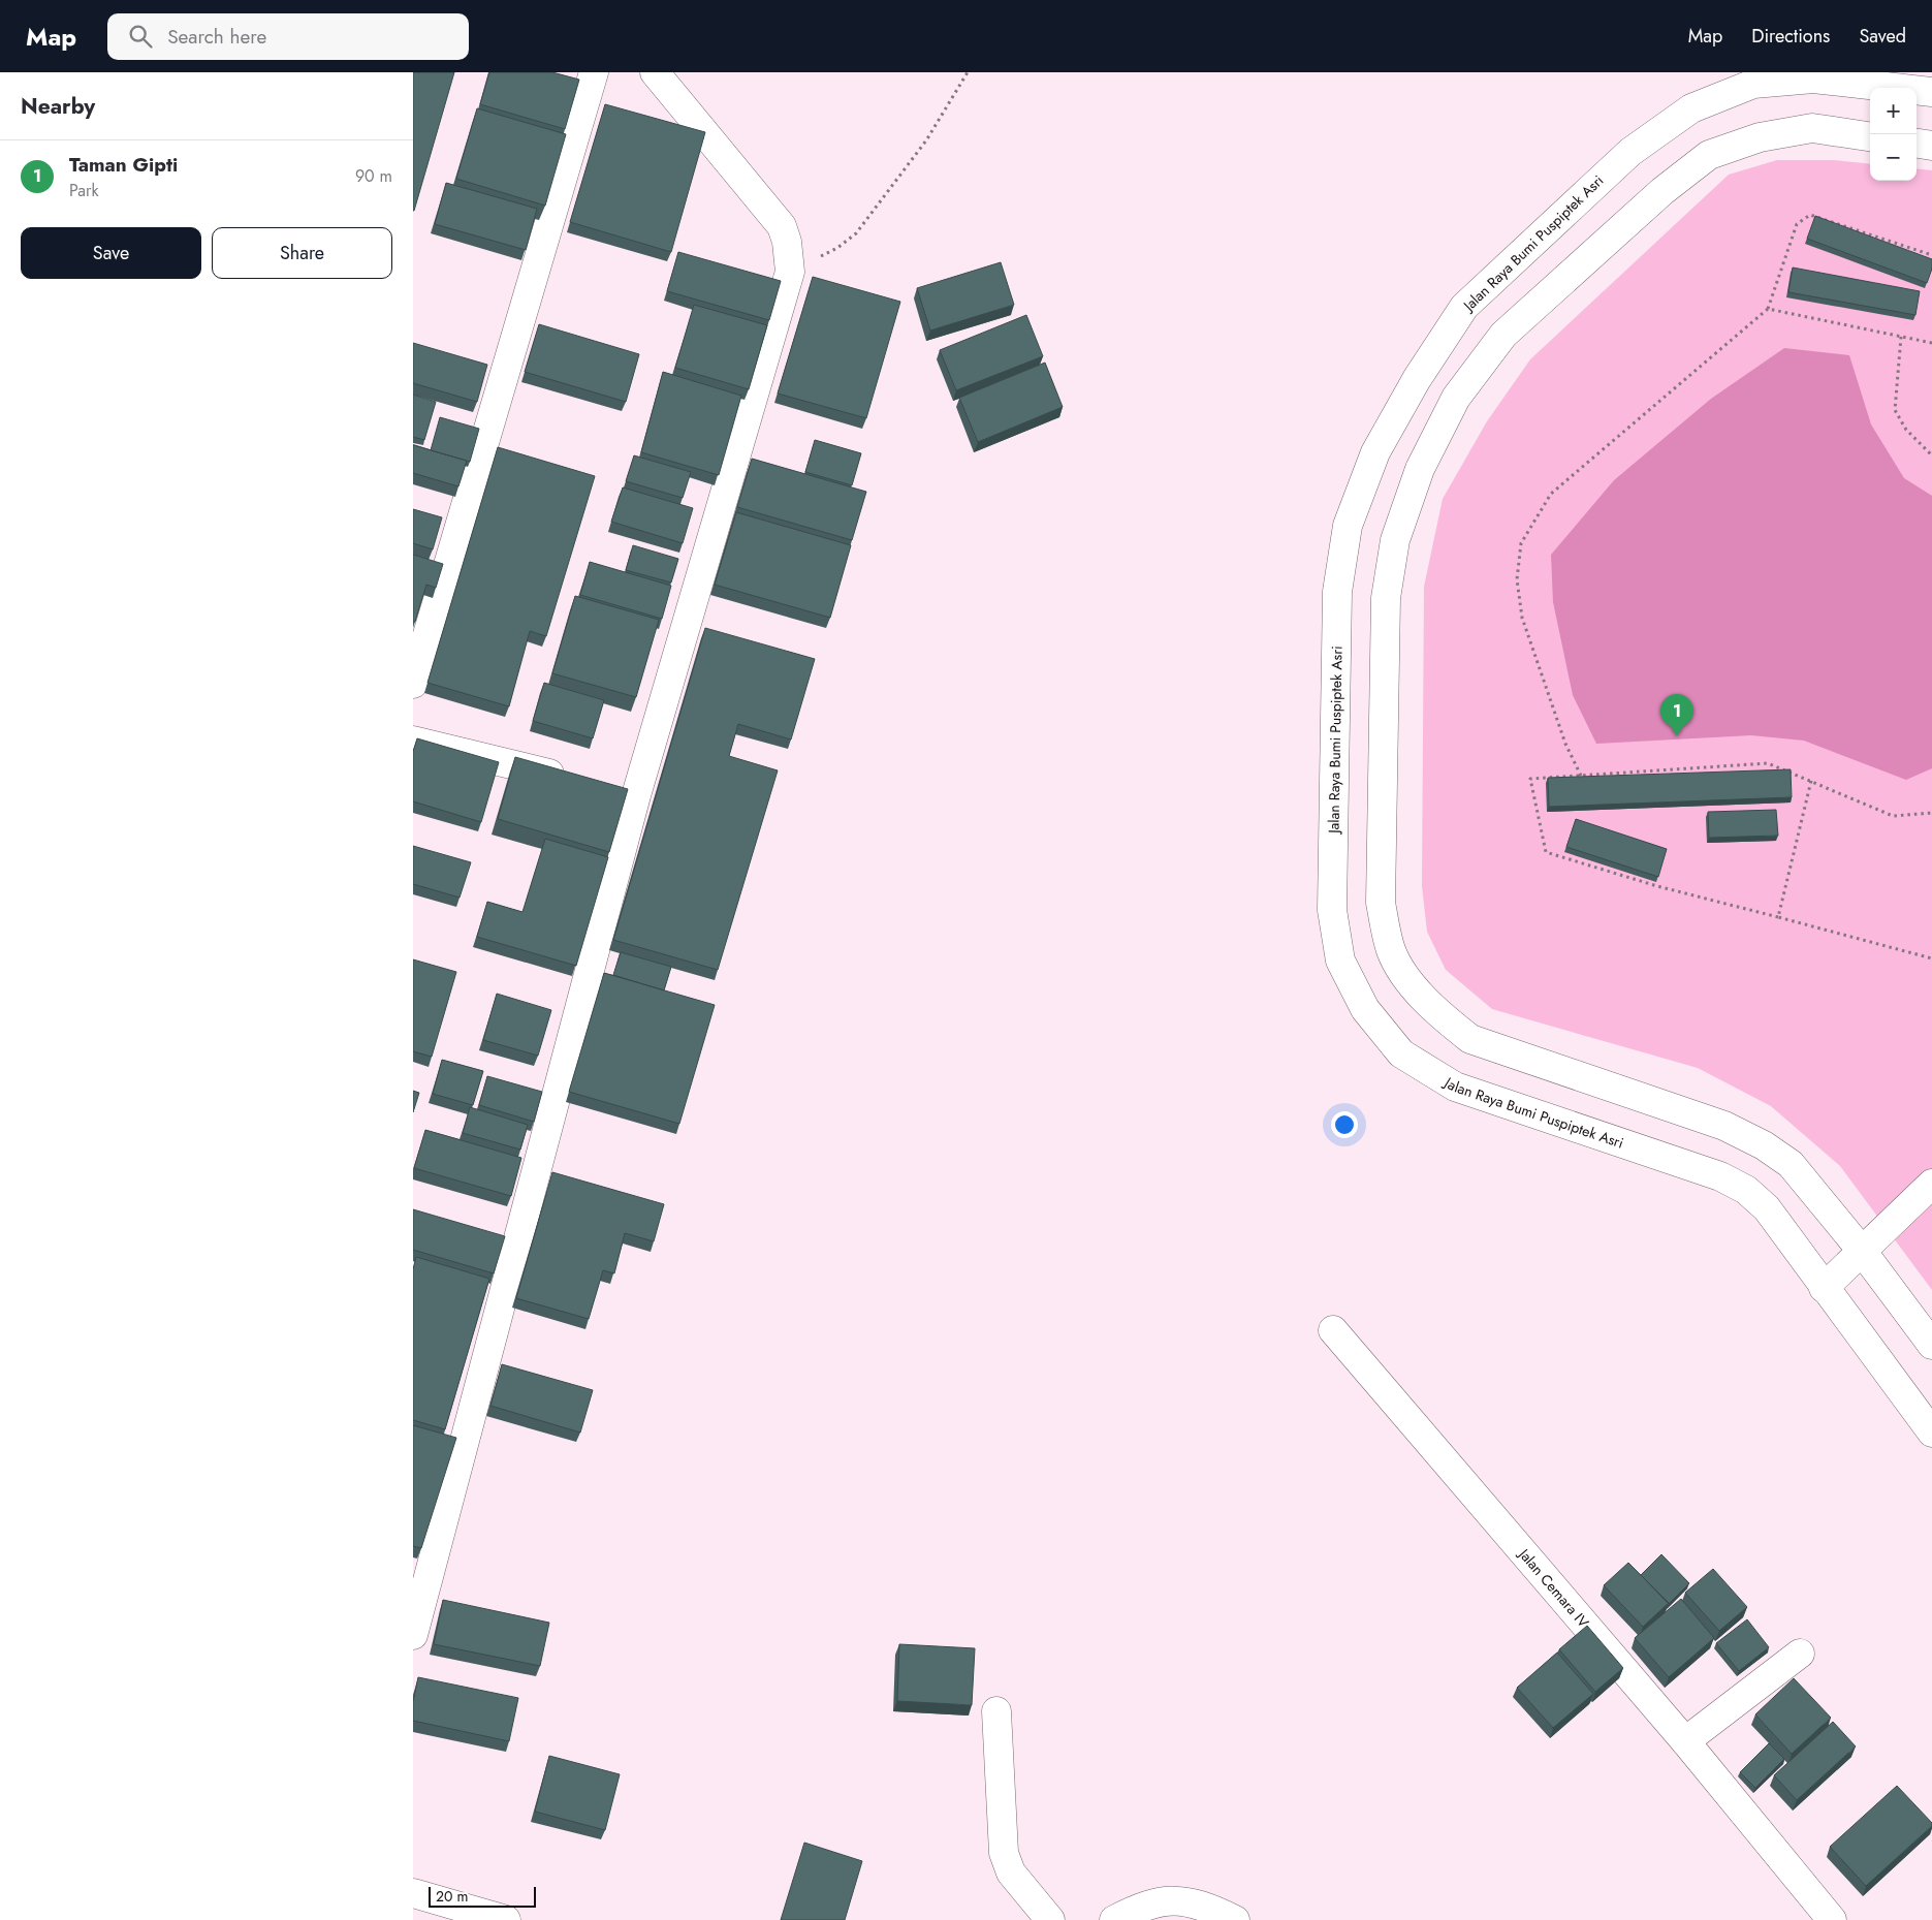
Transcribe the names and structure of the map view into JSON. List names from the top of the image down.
{
  "streets": {
    "street": ["Jalan Raya Bumi Puspiptek Asri", "Jalan Cemara IV"]
  },
  "scale_bar": "20 m",
  "page": {
    "header": "Map",
    "search": "Search here",
    "nav": ["Map", "Directions", "Saved"],
    "heading": "Nearby",
    "map_buttons": ["+", "−"],
    "list": [
      {
        "mark": "1",
        "name": "Taman Gipti",
        "note": "Park",
        "value": "90 m"
      }
    ],
    "buttons": ["Save", "Share"],
    "pins": "1",
    "scale": "20 m"
  }
}
